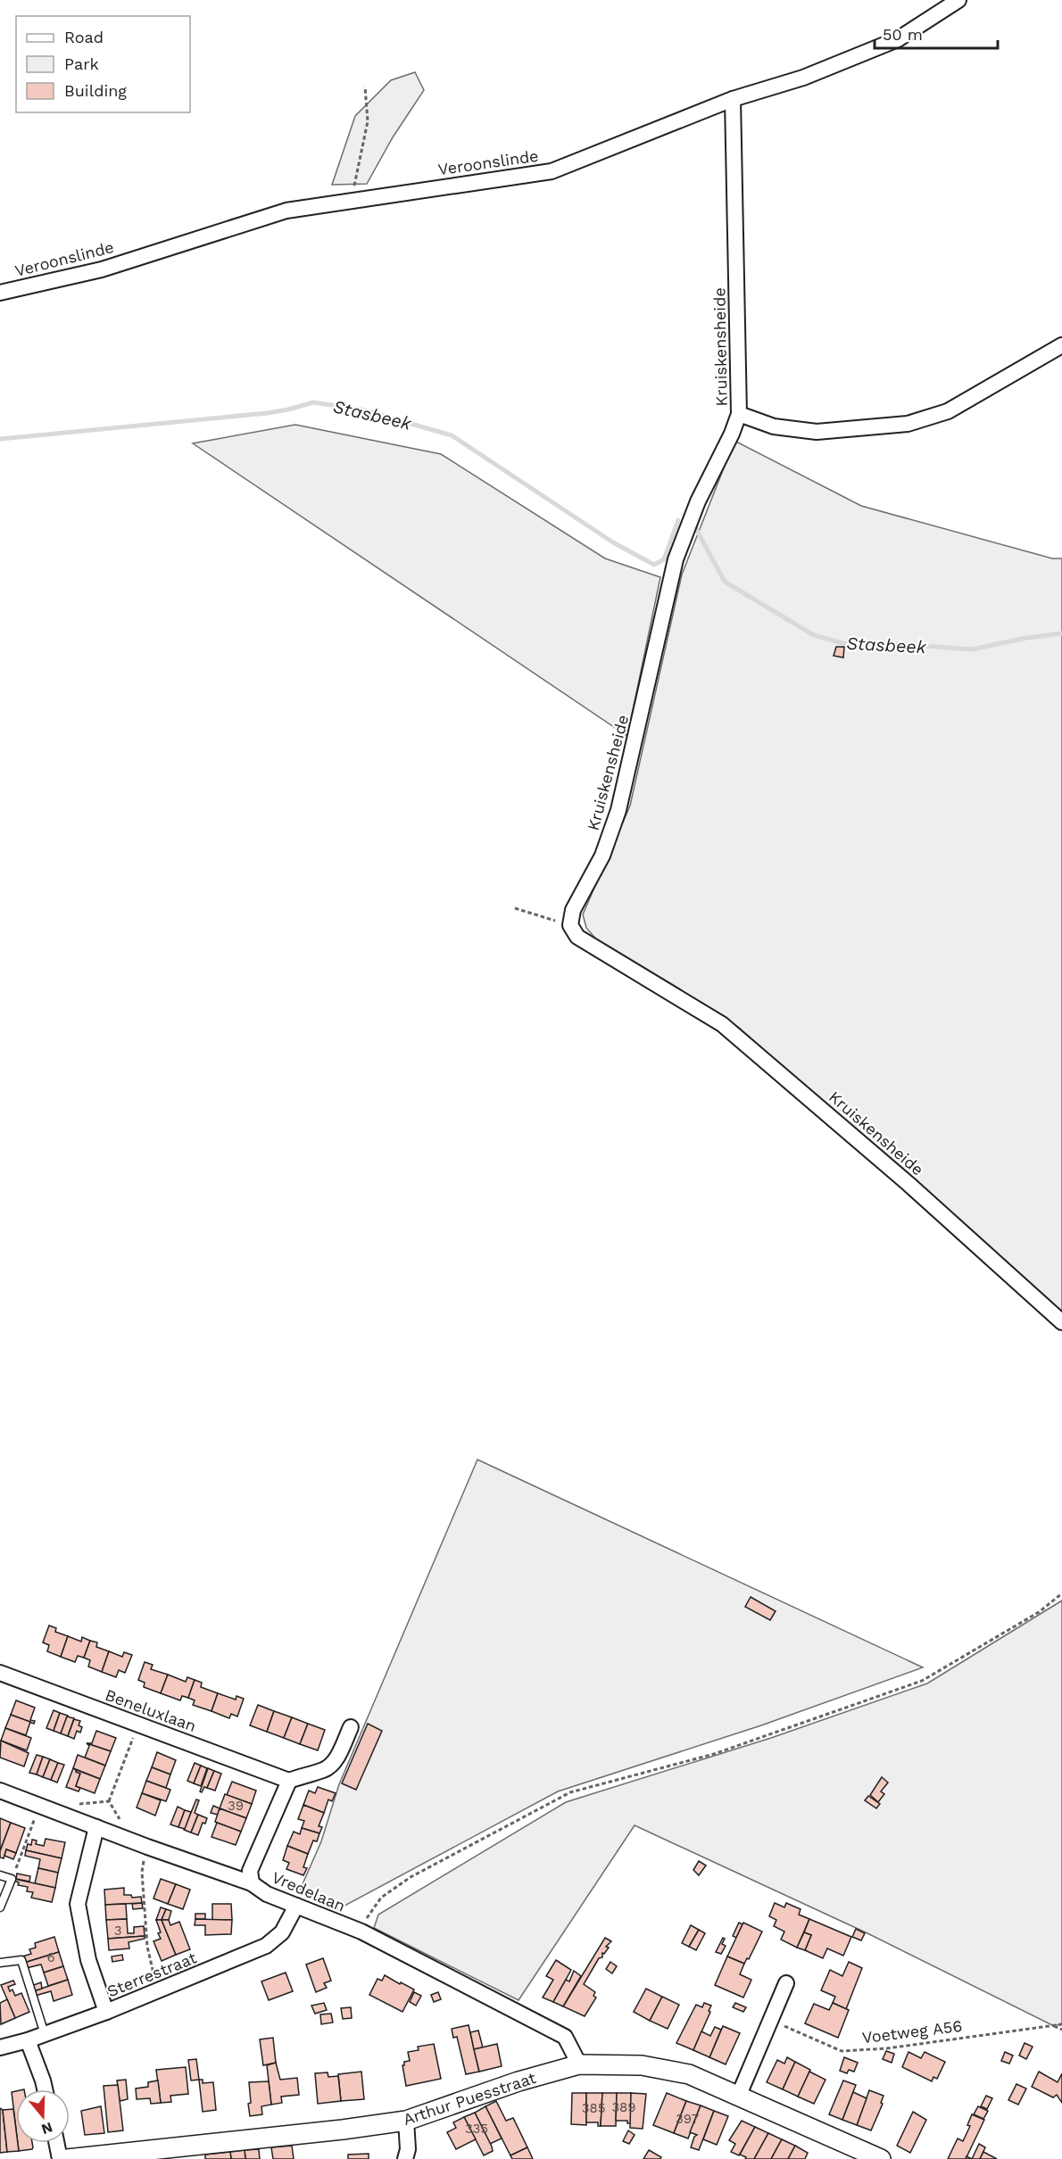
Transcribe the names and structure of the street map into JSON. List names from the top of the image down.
{
  "streets": {
    "street": [
      "Veroonslinde",
      "Kruiskensheide",
      "Beneluxlaan",
      "Vredelaan",
      "Sterrestraat",
      "Arthur Puesstraat"
    ],
    "path": ["Voetweg A56"]
  },
  "crossings": [
    ["Veroonslinde", "Kruiskensheide"],
    ["Vredelaan", "Sterrestraat"],
    ["Vredelaan", "Arthur Puesstraat"]
  ],
  "water": ["Stasbeek"],
  "house_numbers": [
    "39",
    "3",
    "6",
    "389",
    "385",
    "397",
    "335"
  ],
  "legend": ["Road", "Park", "Building"],
  "scale_bar": "50 m",
  "north": "bottom"
}
